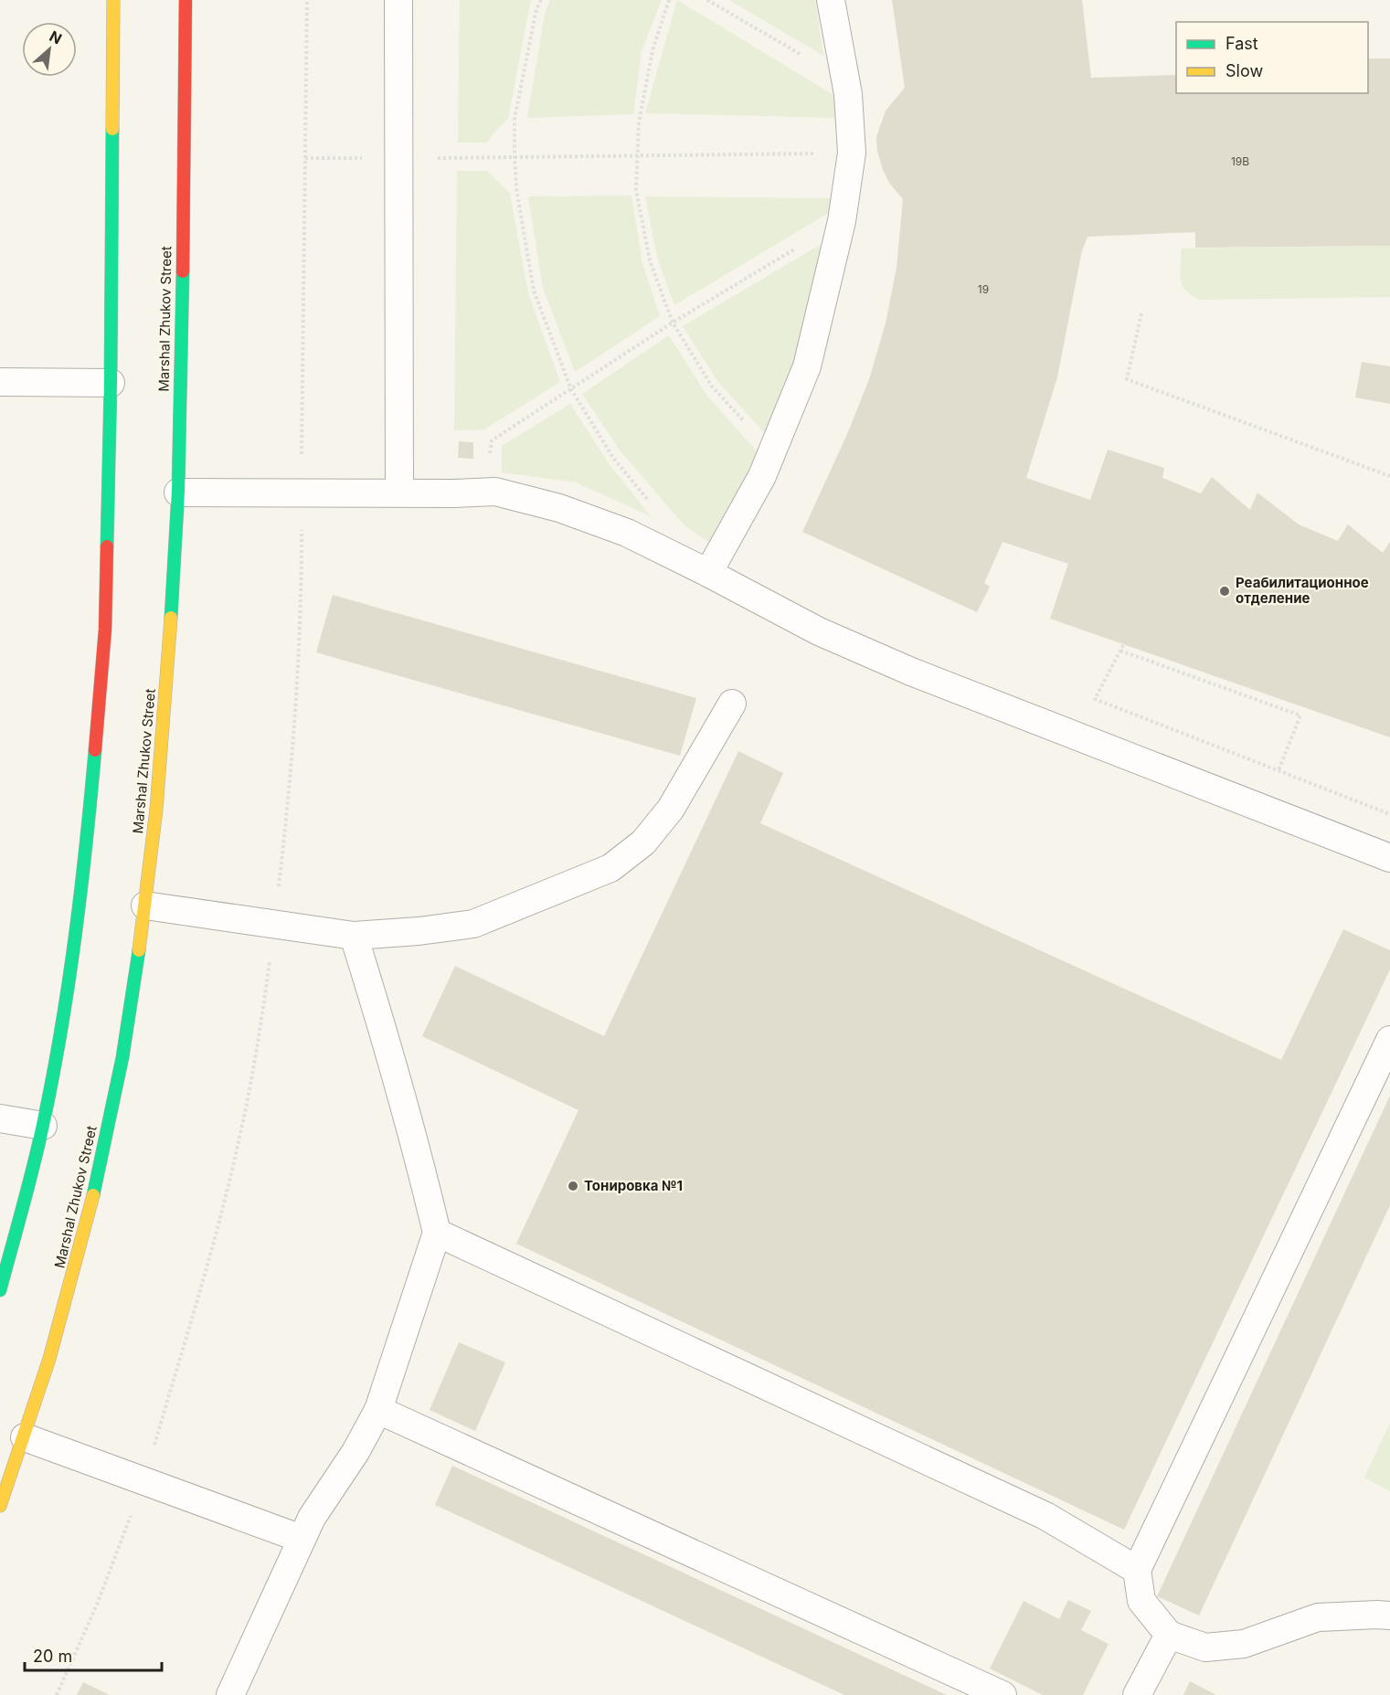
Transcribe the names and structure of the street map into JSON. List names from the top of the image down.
{
  "streets": {
    "main road": ["Marshal Zhukov Street"]
  },
  "places": ["Реабилитационное отделение", "Тонировка №1"],
  "house_numbers": ["19В", "19"],
  "legend": ["Fast", "Slow"],
  "scale_bar": "20 m",
  "north": "top right"
}
